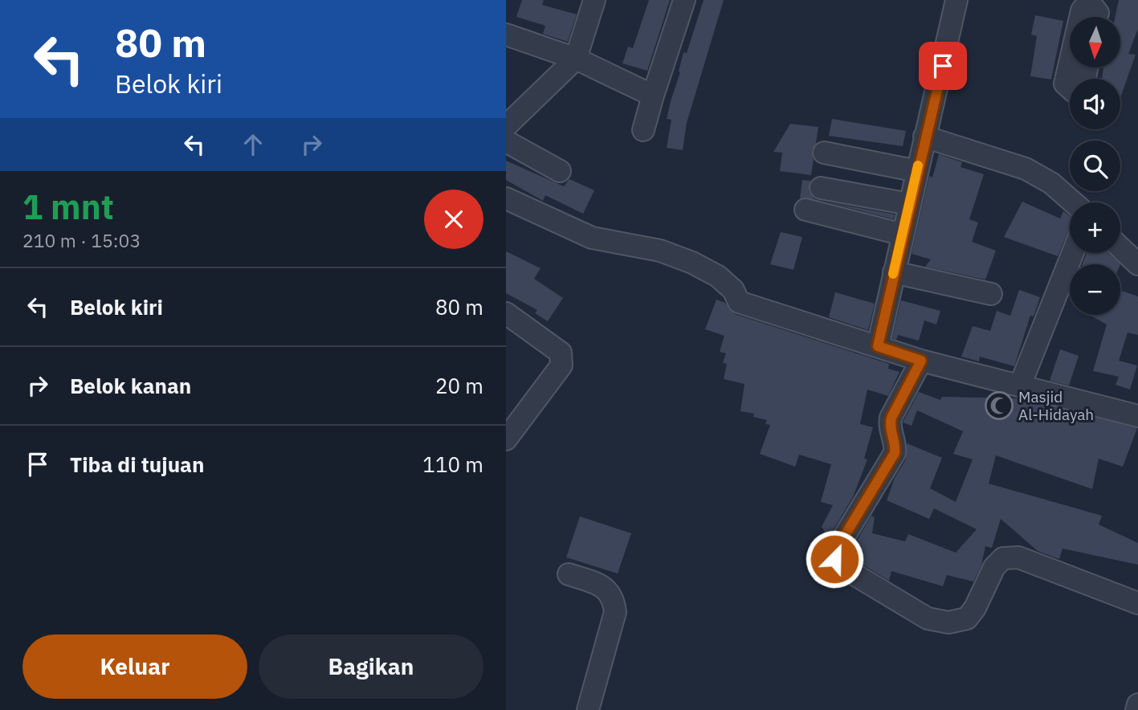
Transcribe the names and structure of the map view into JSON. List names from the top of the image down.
{
  "places": {
    "mosque": ["Masjid Al-Hidayah"]
  },
  "north": "bottom",
  "page": {
    "turn": ["80 m", "Belok kiri"],
    "map_buttons": ["+", "−"],
    "heading": ["1 mnt", "210 m · 15:03"],
    "list": [
      {
        "name": "Belok kiri",
        "value": "80 m"
      },
      {
        "name": "Belok kanan",
        "value": "20 m"
      },
      {
        "name": "Tiba di tujuan",
        "value": "110 m"
      }
    ],
    "buttons": ["Keluar", "Bagikan"]
  }
}
